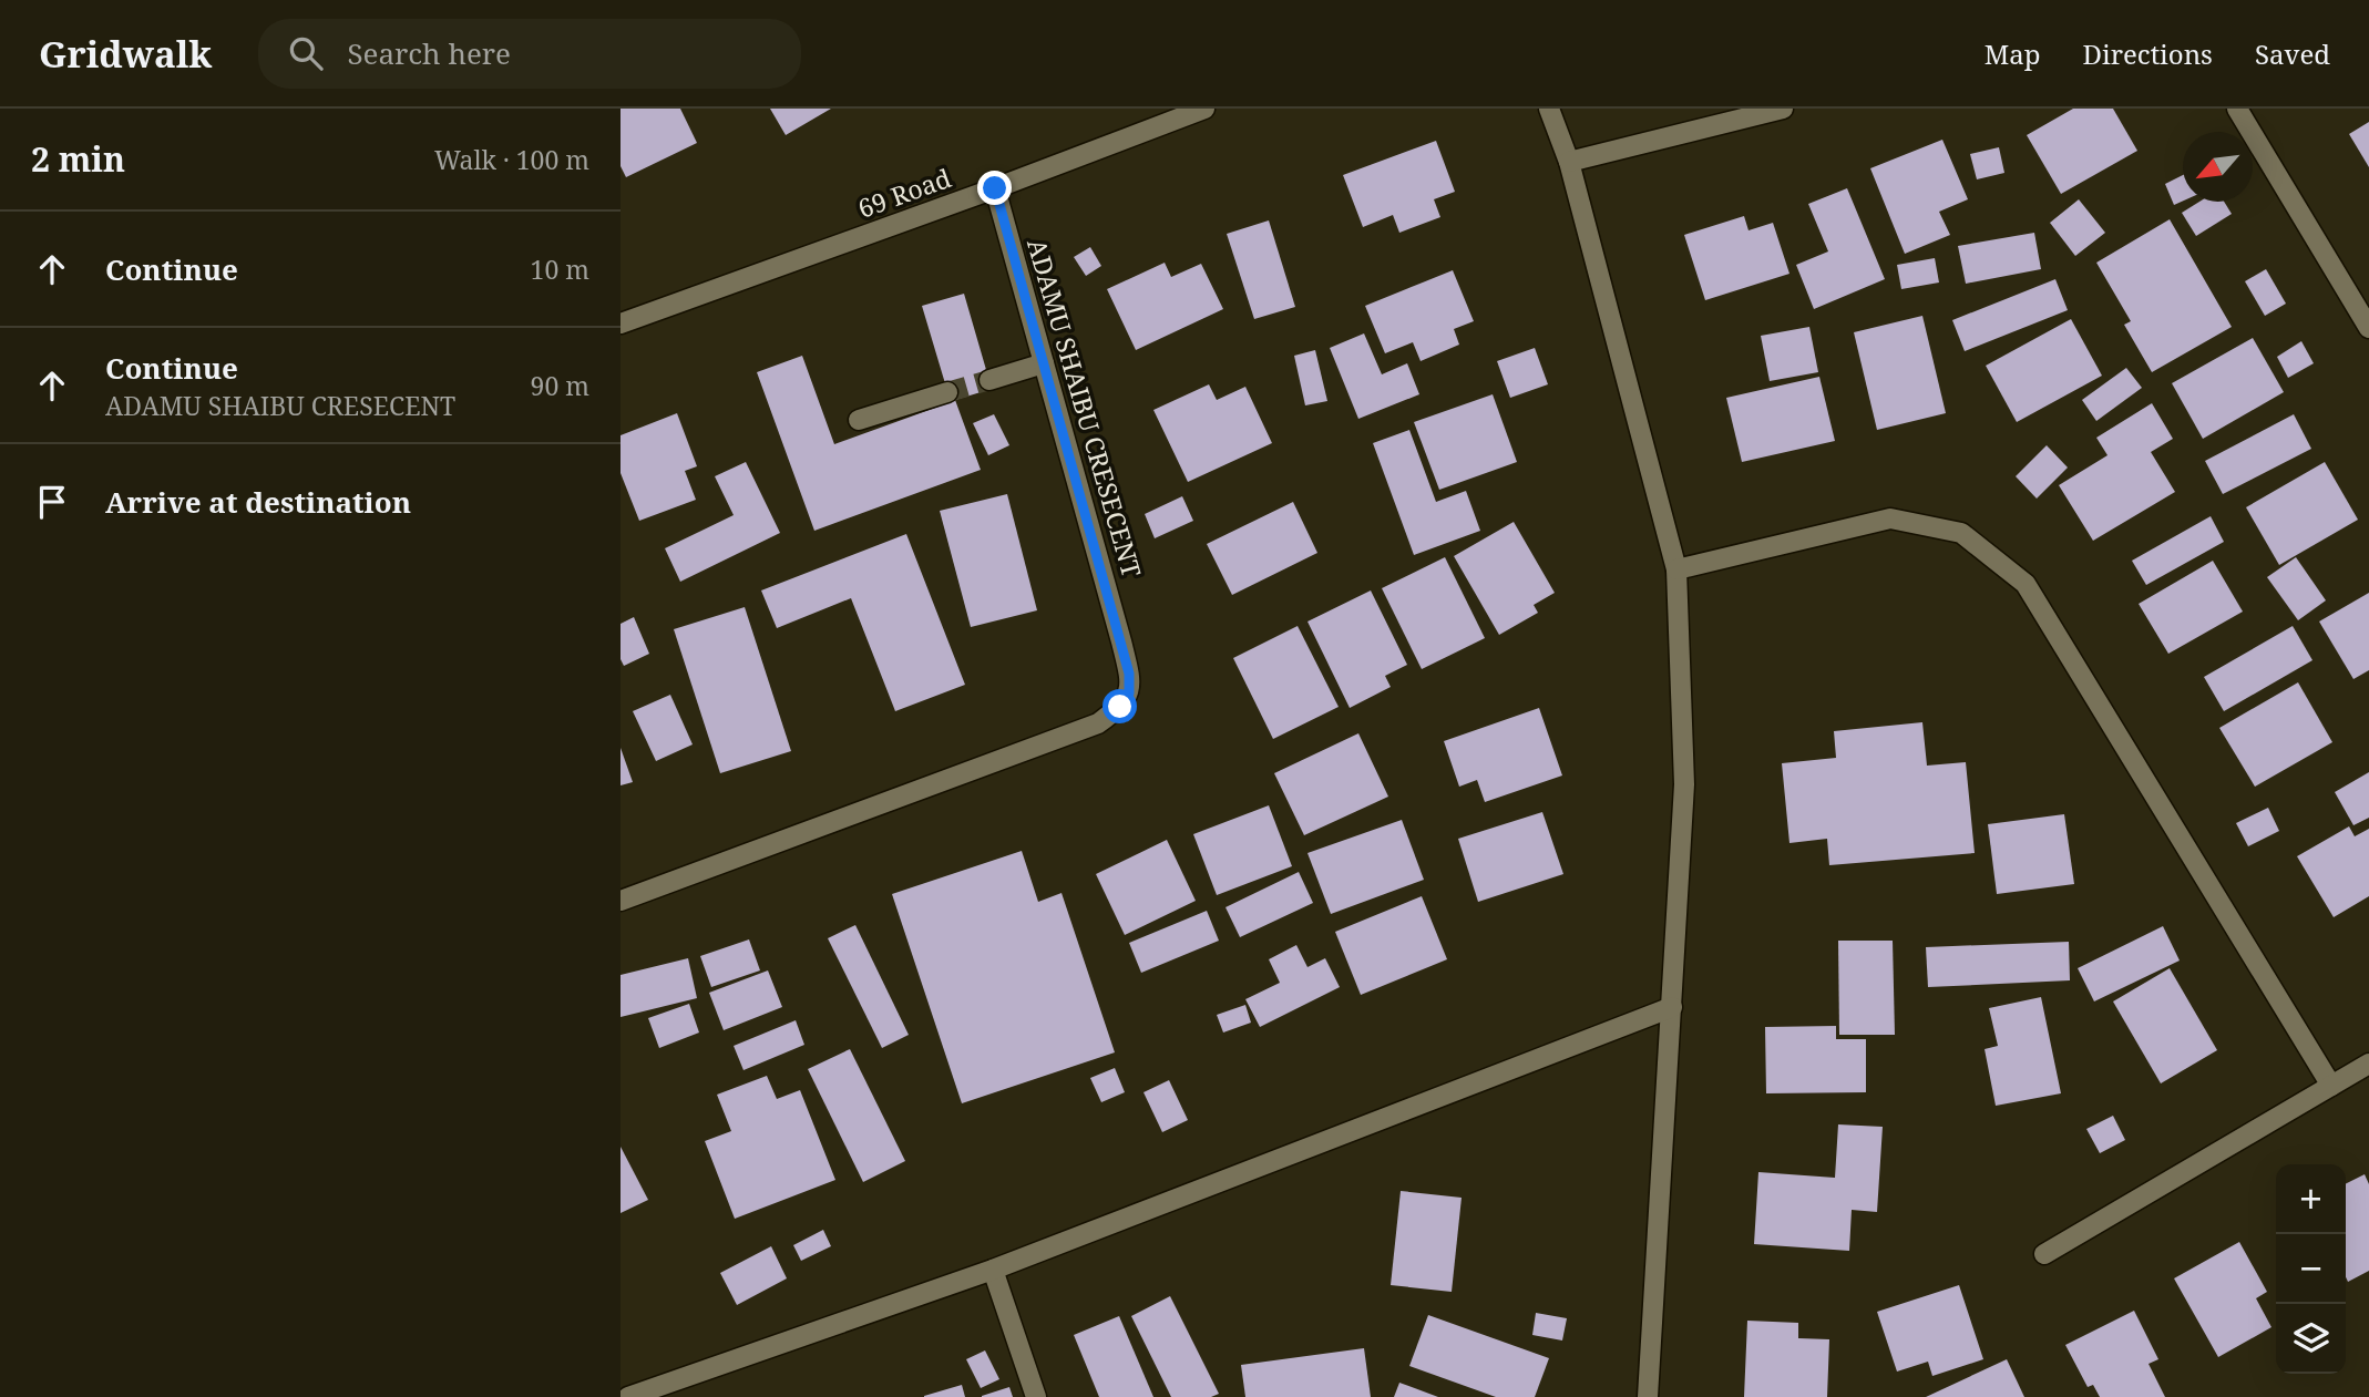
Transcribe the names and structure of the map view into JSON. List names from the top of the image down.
{
  "streets": {
    "street": ["69 Road", "ADAMU SHAIBU CRESECENT"]
  },
  "crossings": [
    ["69 Road", "ADAMU SHAIBU CRESECENT"]
  ],
  "north": "bottom left",
  "page": {
    "header": "Gridwalk",
    "search": "Search here",
    "nav": ["Map", "Directions", "Saved"],
    "heading": ["2 min", "Walk · 100 m"],
    "list": [
      ["Continue", "10 m"],
      ["Continue", "ADAMU SHAIBU CRESECENT", "90 m"],
      "Arrive at destination"
    ],
    "map_buttons": ["+", "−"]
  }
}
